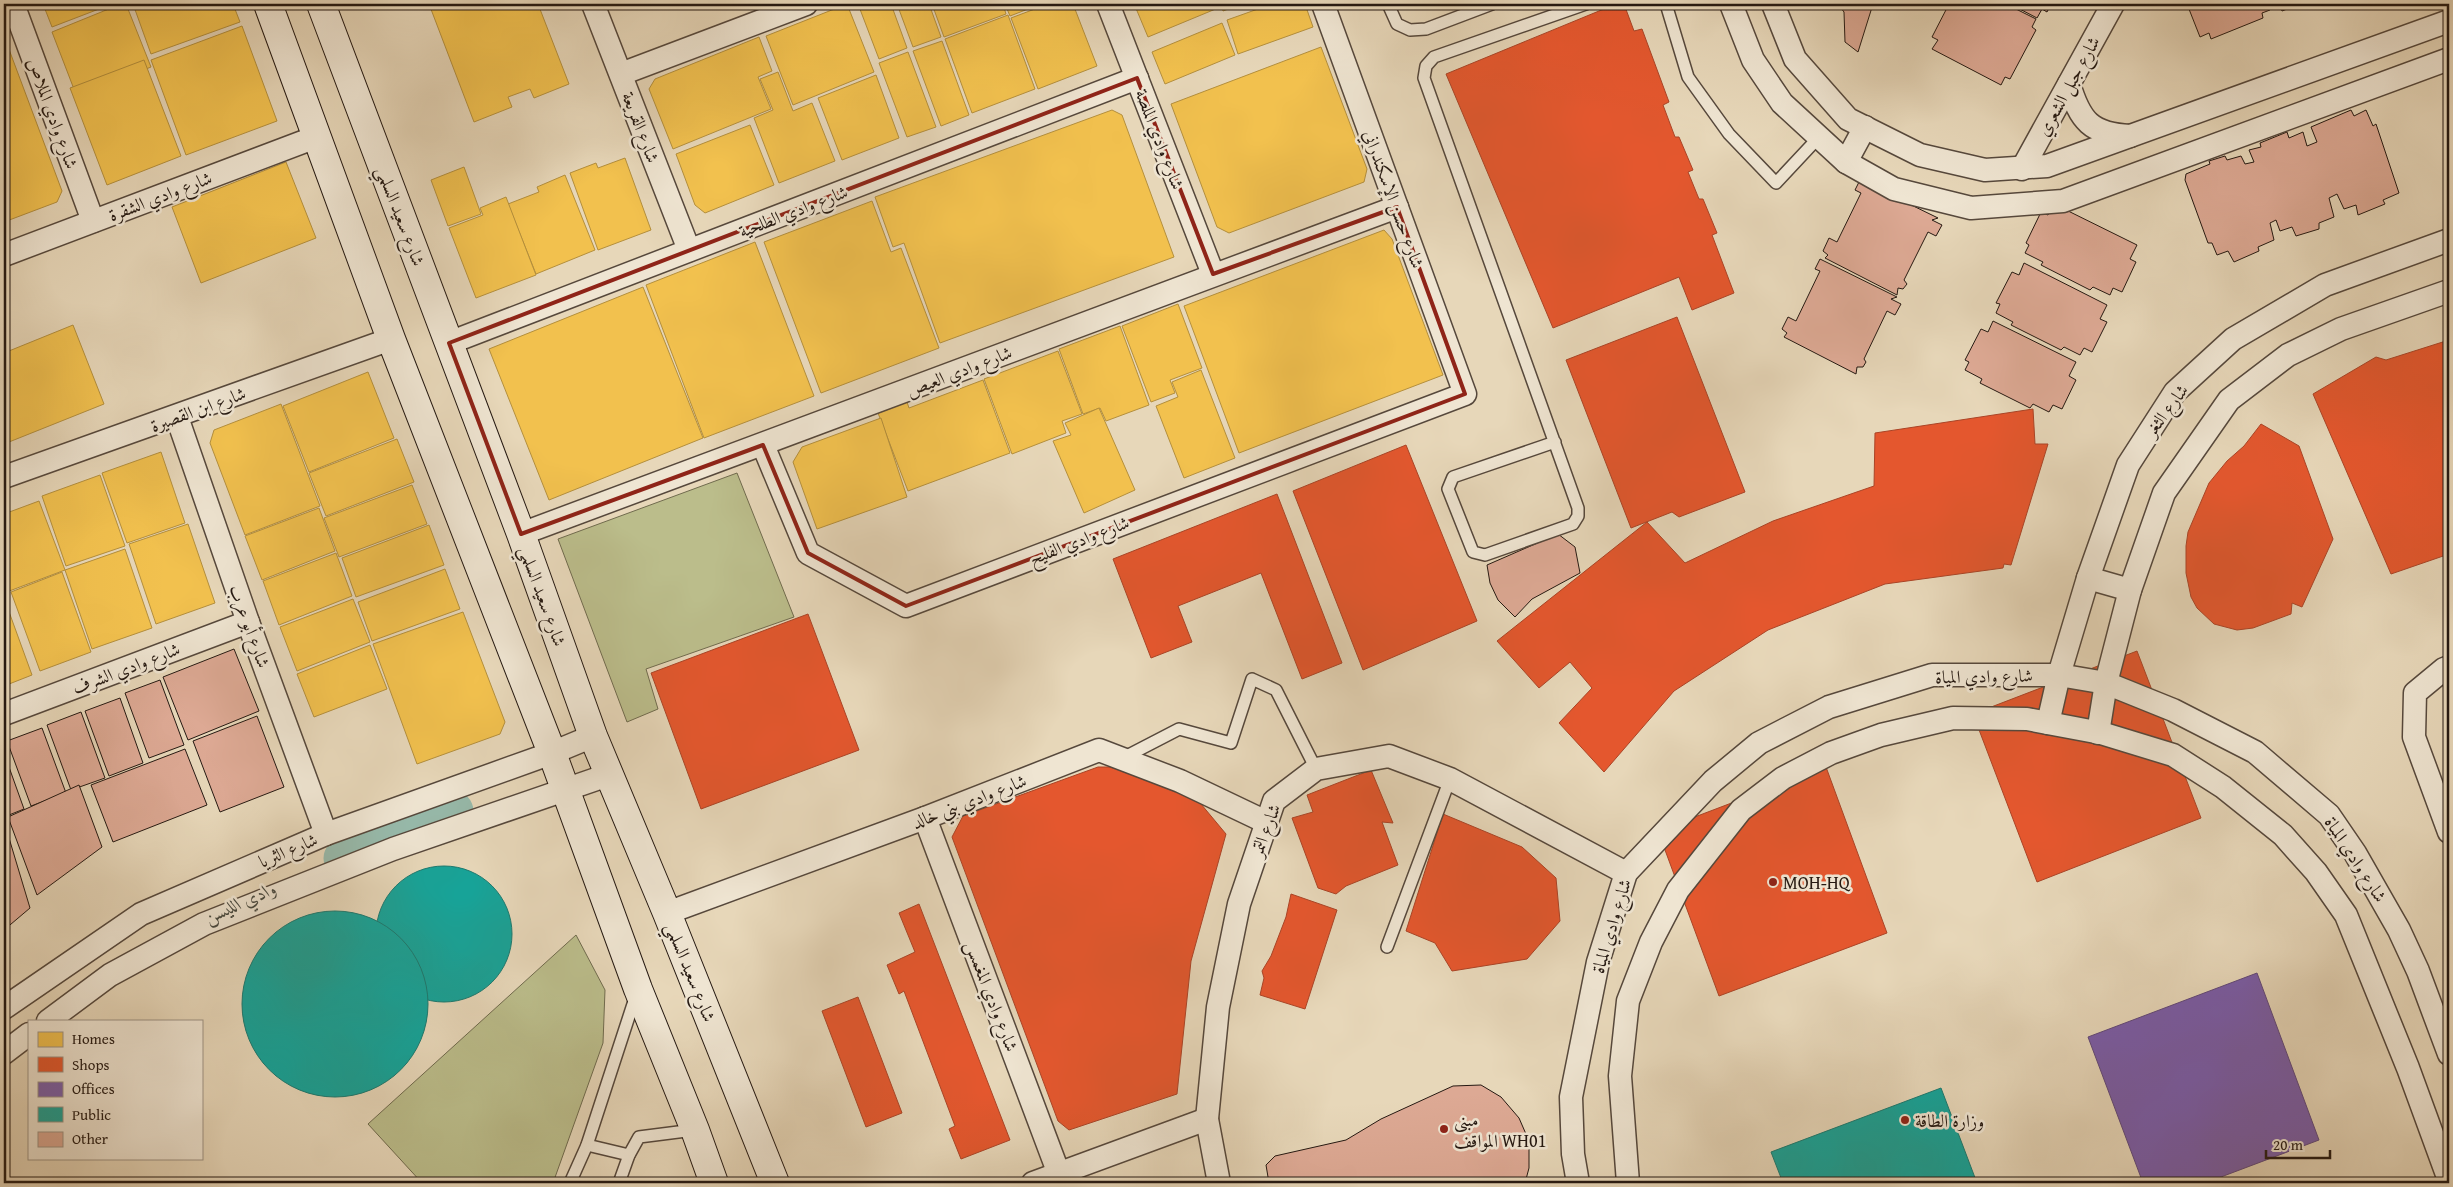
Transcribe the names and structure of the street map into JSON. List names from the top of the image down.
{
  "streets": {
    "street": [
      "شارع جبل الشعري",
      "شارع وادي الملاص",
      "شارع القريعة",
      "شارع وادي الملصة",
      "شارع وادي الشقرة",
      "شارع حسن الإسكندراني",
      "شارع وادي الطلحية",
      "شارع سعيد السلمي",
      "شارع وادي العيص",
      "شارع ابن القصيرة",
      "شارع الثغر",
      "شارع وادي الفليح",
      "شارع أبو عرب",
      "شارع وادي الشرف",
      "شارع وادي المياة",
      "شارع وادي بني خالد",
      "شارع التمر",
      "شارع الثريا",
      "شارع وادي المغمس"
    ]
  },
  "crossings": [
    ["شارع وادي الملاص", "شارع وادي الشقرة"],
    ["شارع القريعة", "شارع وادي الطلحية"],
    ["شارع وادي الملصة", "شارع وادي الطلحية"],
    ["شارع وادي الملصة", "شارع وادي العيص"],
    ["شارع حسن الإسكندراني", "شارع وادي العيص"],
    ["شارع حسن الإسكندراني", "شارع وادي الفليح"],
    ["شارع وادي الطلحية", "شارع سعيد السلمي"],
    ["شارع سعيد السلمي", "شارع وادي العيص"],
    ["شارع سعيد السلمي", "شارع وادي بني خالد"],
    ["شارع سعيد السلمي", "شارع الثريا"],
    ["شارع وادي العيص", "شارع وادي الفليح"],
    ["شارع ابن القصيرة", "شارع أبو عرب"],
    ["شارع الثغر", "شارع وادي المياة"],
    ["شارع أبو عرب", "شارع وادي الشرف"],
    ["شارع أبو عرب", "شارع الثريا"],
    ["شارع وادي المياة", "شارع التمر"],
    ["شارع وادي بني خالد", "شارع التمر"],
    ["شارع وادي بني خالد", "شارع وادي المغمس"]
  ],
  "water": ["وادي الليسن"],
  "places": ["MOH-HQ", "وزارة الطاقة", "مبنى المواقف WH01"],
  "legend": [
    "Homes",
    "Shops",
    "Offices",
    "Public",
    "Other"
  ],
  "scale_bar": "20 m"
}
